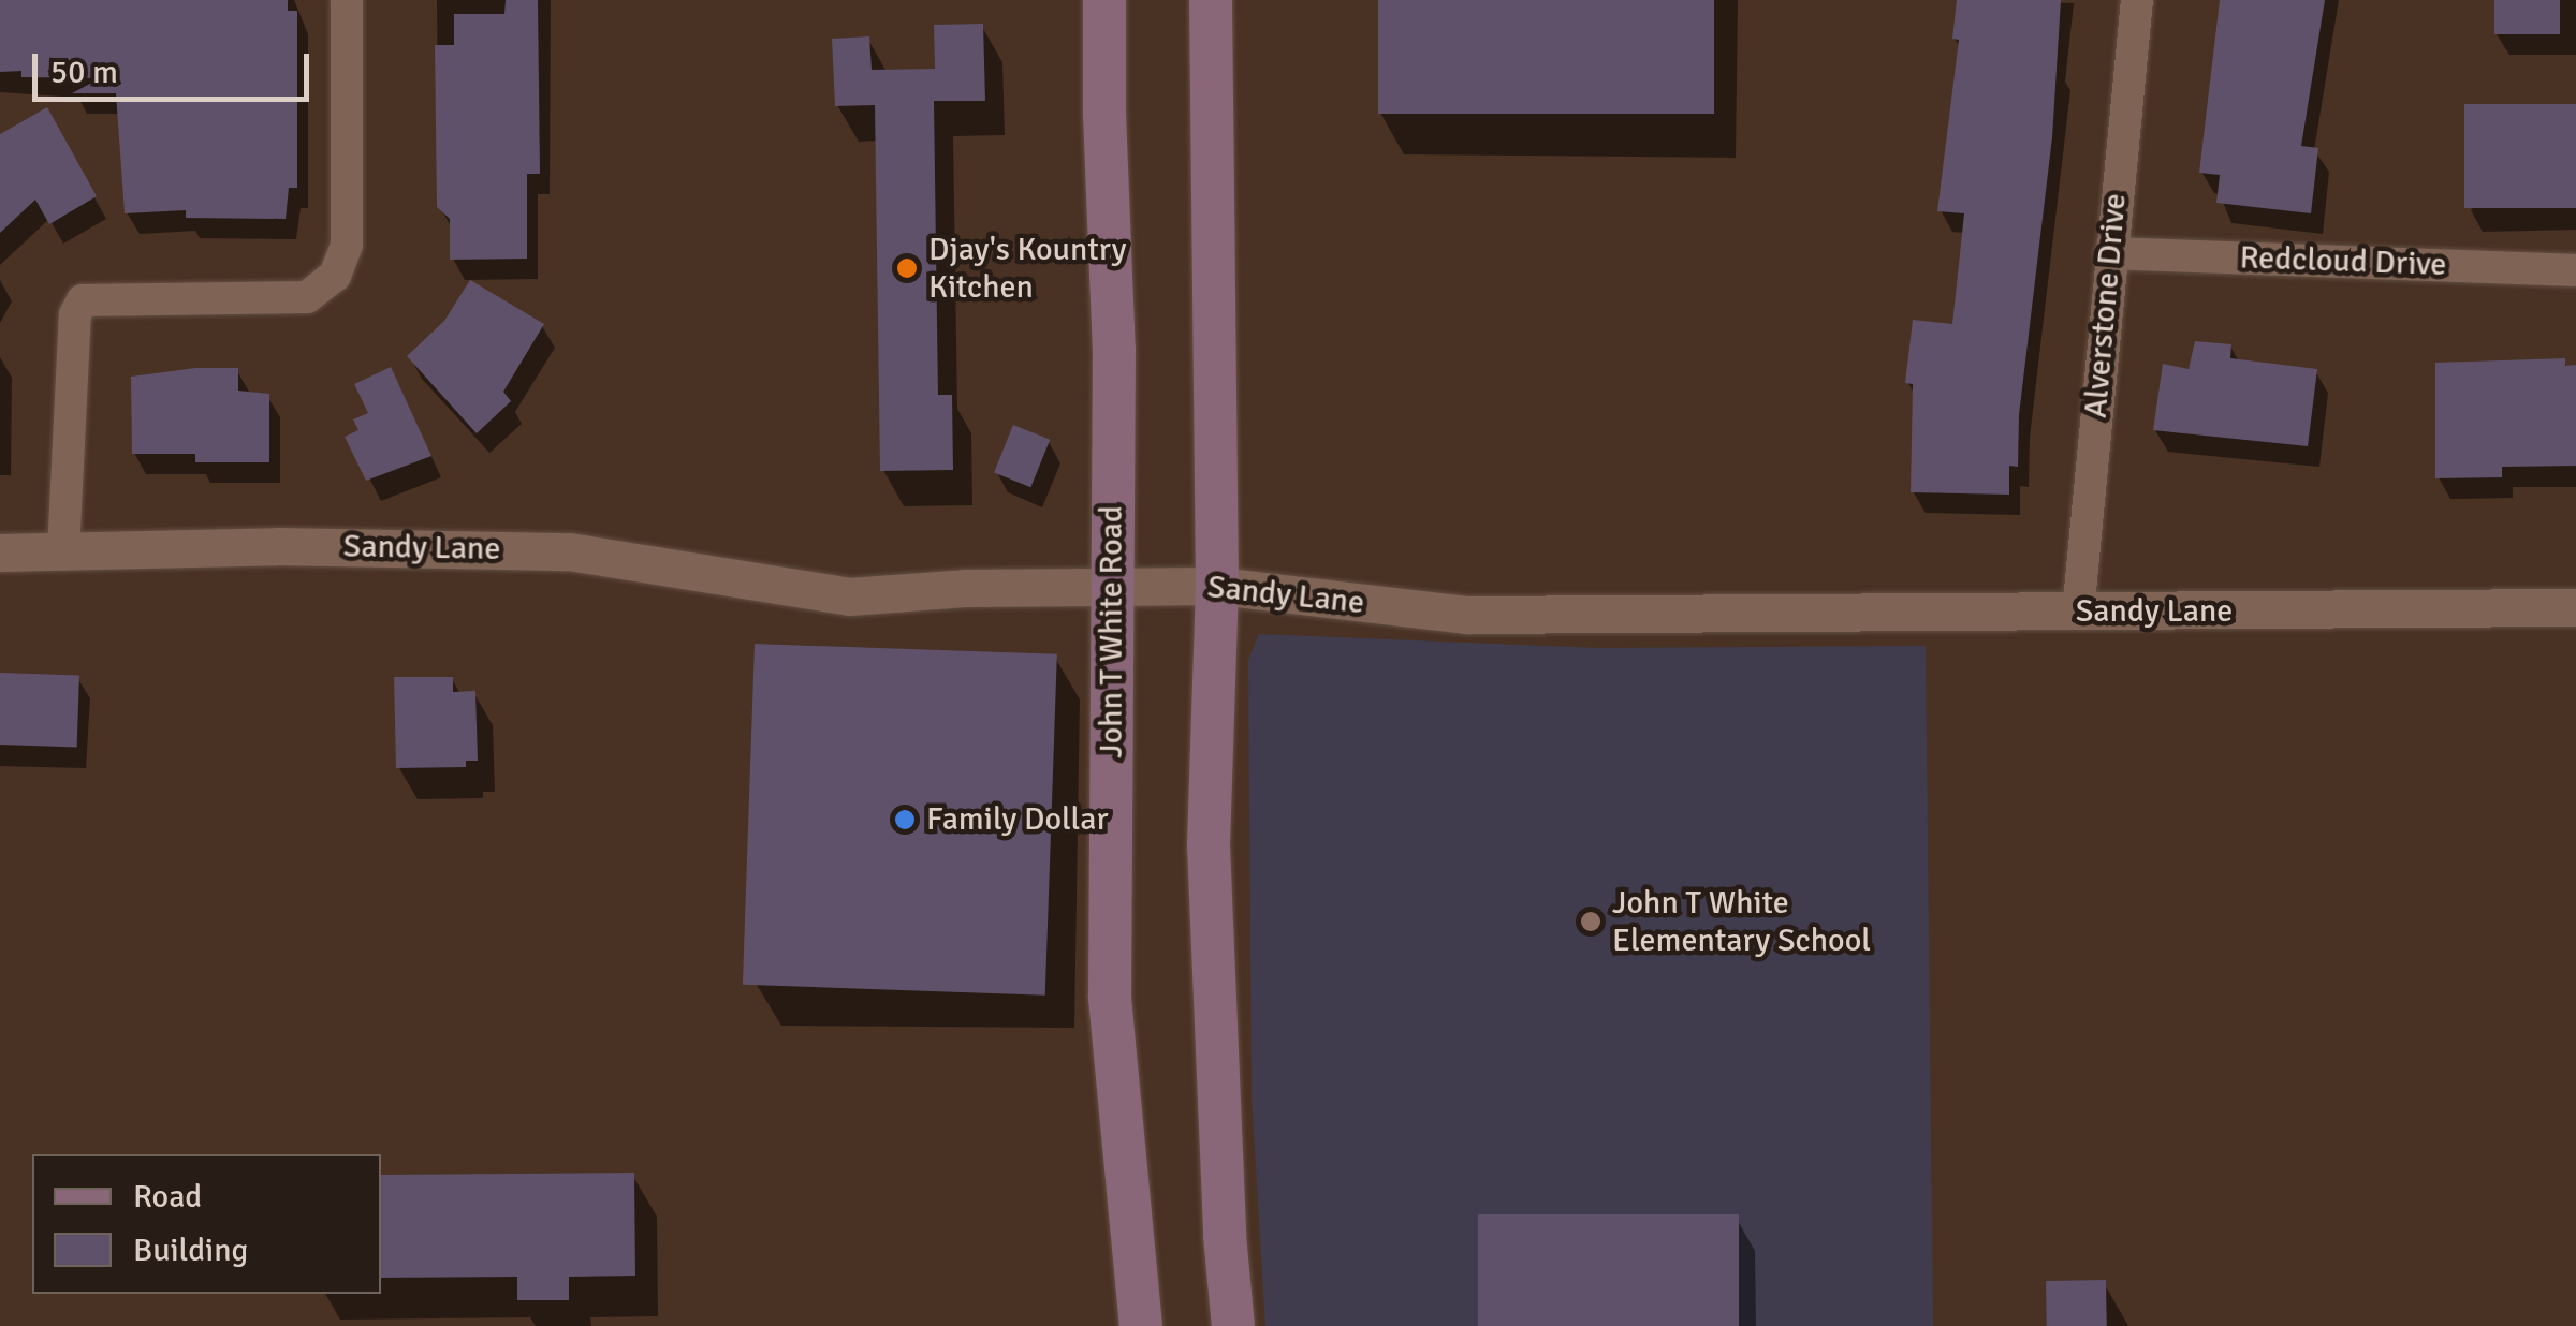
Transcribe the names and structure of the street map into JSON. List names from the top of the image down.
{
  "streets": {
    "main road": ["John T White Road"],
    "street": ["Redcloud Drive", "Alverstone Drive", "Sandy Lane"]
  },
  "crossings": [
    ["Redcloud Drive", "Alverstone Drive"],
    ["Alverstone Drive", "Sandy Lane"],
    ["Sandy Lane", "John T White Road"]
  ],
  "places": ["Djay's Kountry Kitchen", "Family Dollar", "John T White Elementary School"],
  "legend": ["Road", "Building"],
  "scale_bar": "50 m"
}
